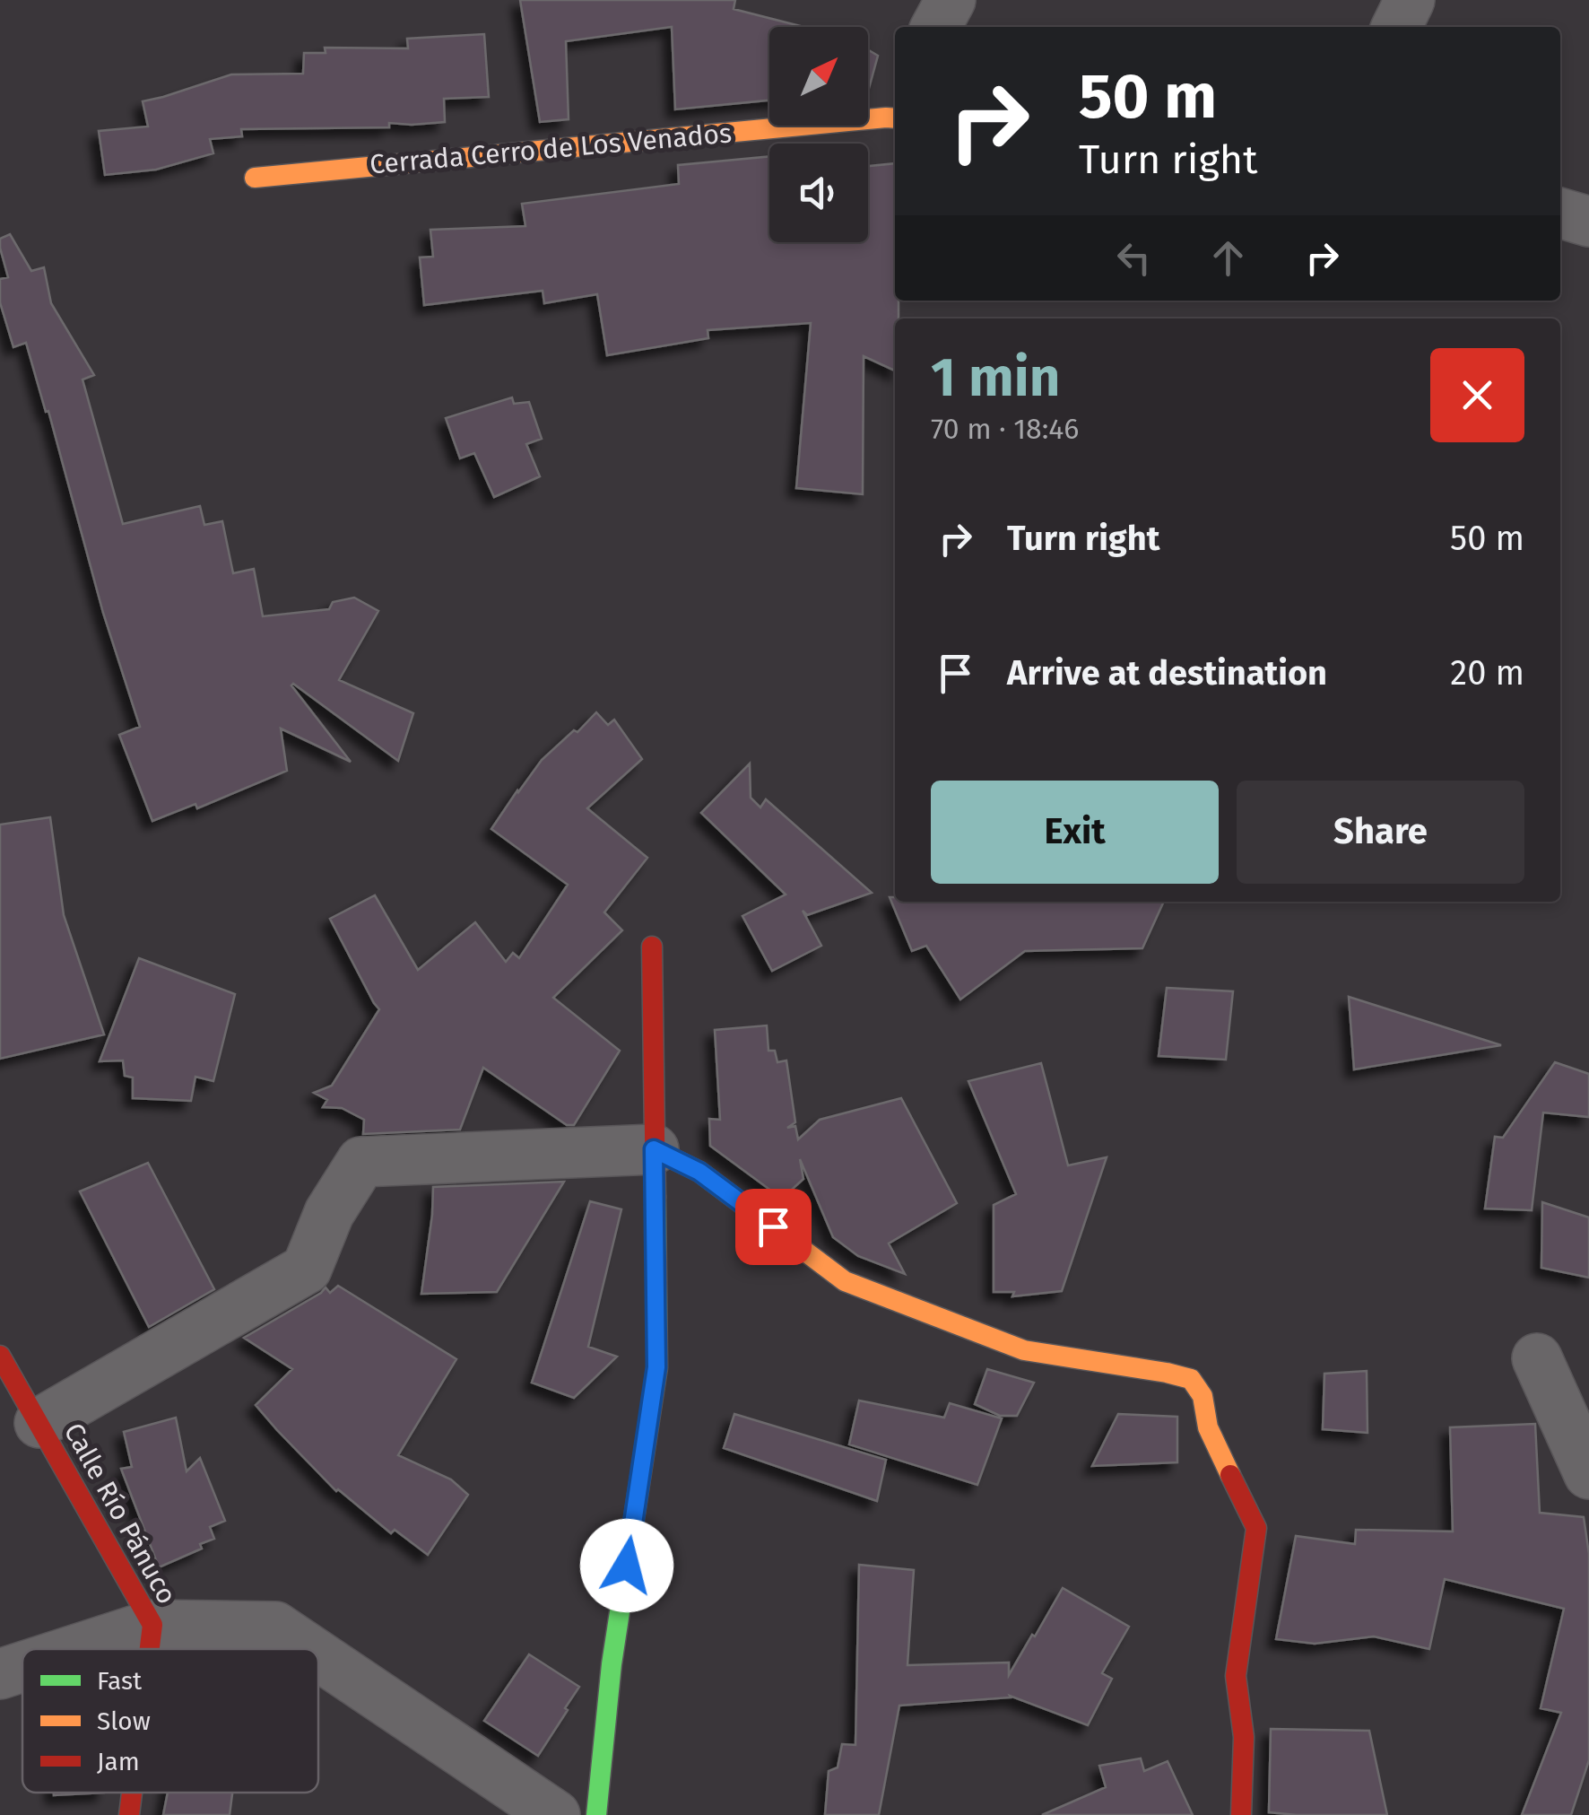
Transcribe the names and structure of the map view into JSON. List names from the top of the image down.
{
  "streets": {
    "street": ["Cerrada Cerro de Los Venados", "Calle Río Pánuco"]
  },
  "legend": ["Fast", "Slow", "Jam"],
  "north": "top right",
  "page": {
    "turn": ["50 m", "Turn right"],
    "heading": ["1 min", "70 m · 18:46"],
    "list": [
      {
        "name": "Turn right",
        "value": "50 m"
      },
      {
        "name": "Arrive at destination",
        "value": "20 m"
      }
    ],
    "buttons": ["Exit", "Share"]
  }
}
